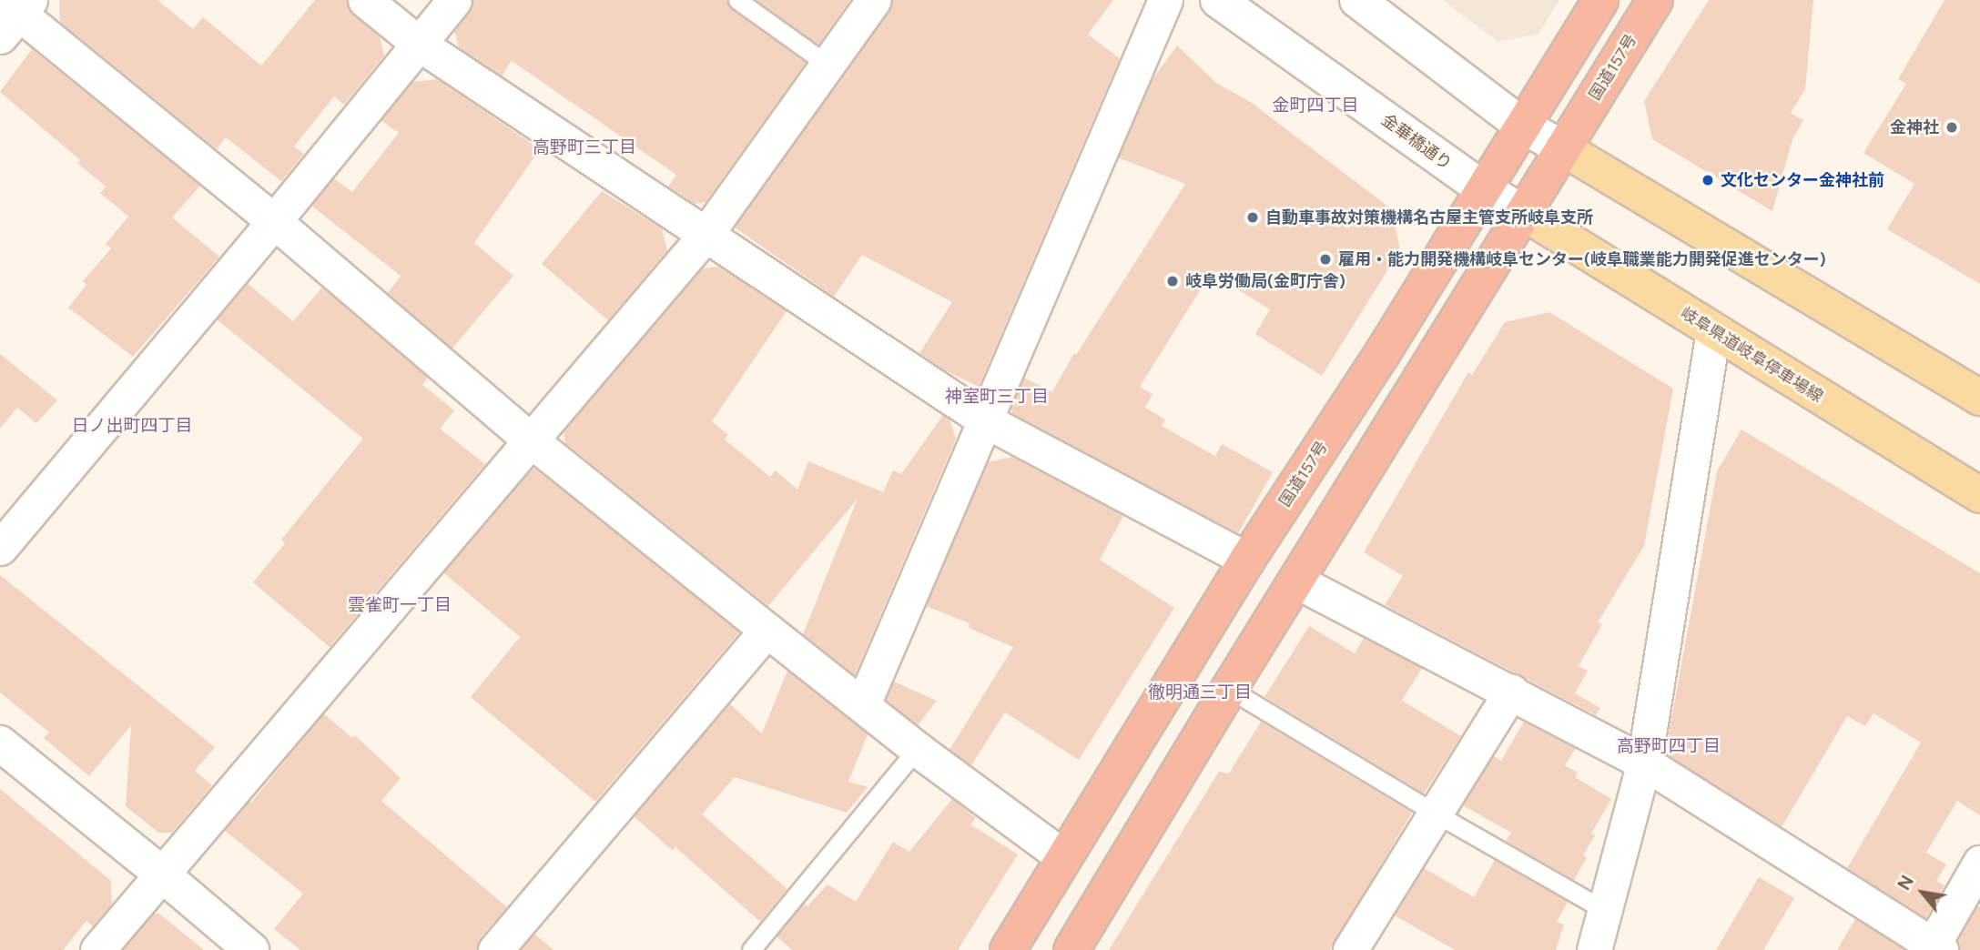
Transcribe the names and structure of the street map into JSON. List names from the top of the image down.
{
  "streets": {
    "highway": ["国道157号"],
    "main road": ["金華橋通り", "岐阜県道岐阜停車場線"]
  },
  "crossings": [
    ["国道157号", "金華橋通り"],
    ["国道157号", "岐阜県道岐阜停車場線"],
    ["金華橋通り", "岐阜県道岐阜停車場線"]
  ],
  "districts": [
    "金町四丁目",
    "高野町三丁目",
    "神室町三丁目",
    "日ノ出町四丁目",
    "雲雀町一丁目",
    "徹明通三丁目",
    "高野町四丁目"
  ],
  "places": [
    "金神社",
    "文化センター金神社前",
    "自動車事故対策機構名古屋主管支所岐阜支所",
    "雇用・能力開発機構岐阜センター(岐阜職業能力開発促進センター)",
    "岐阜労働局(金町庁舎)"
  ],
  "north": "top left"
}
